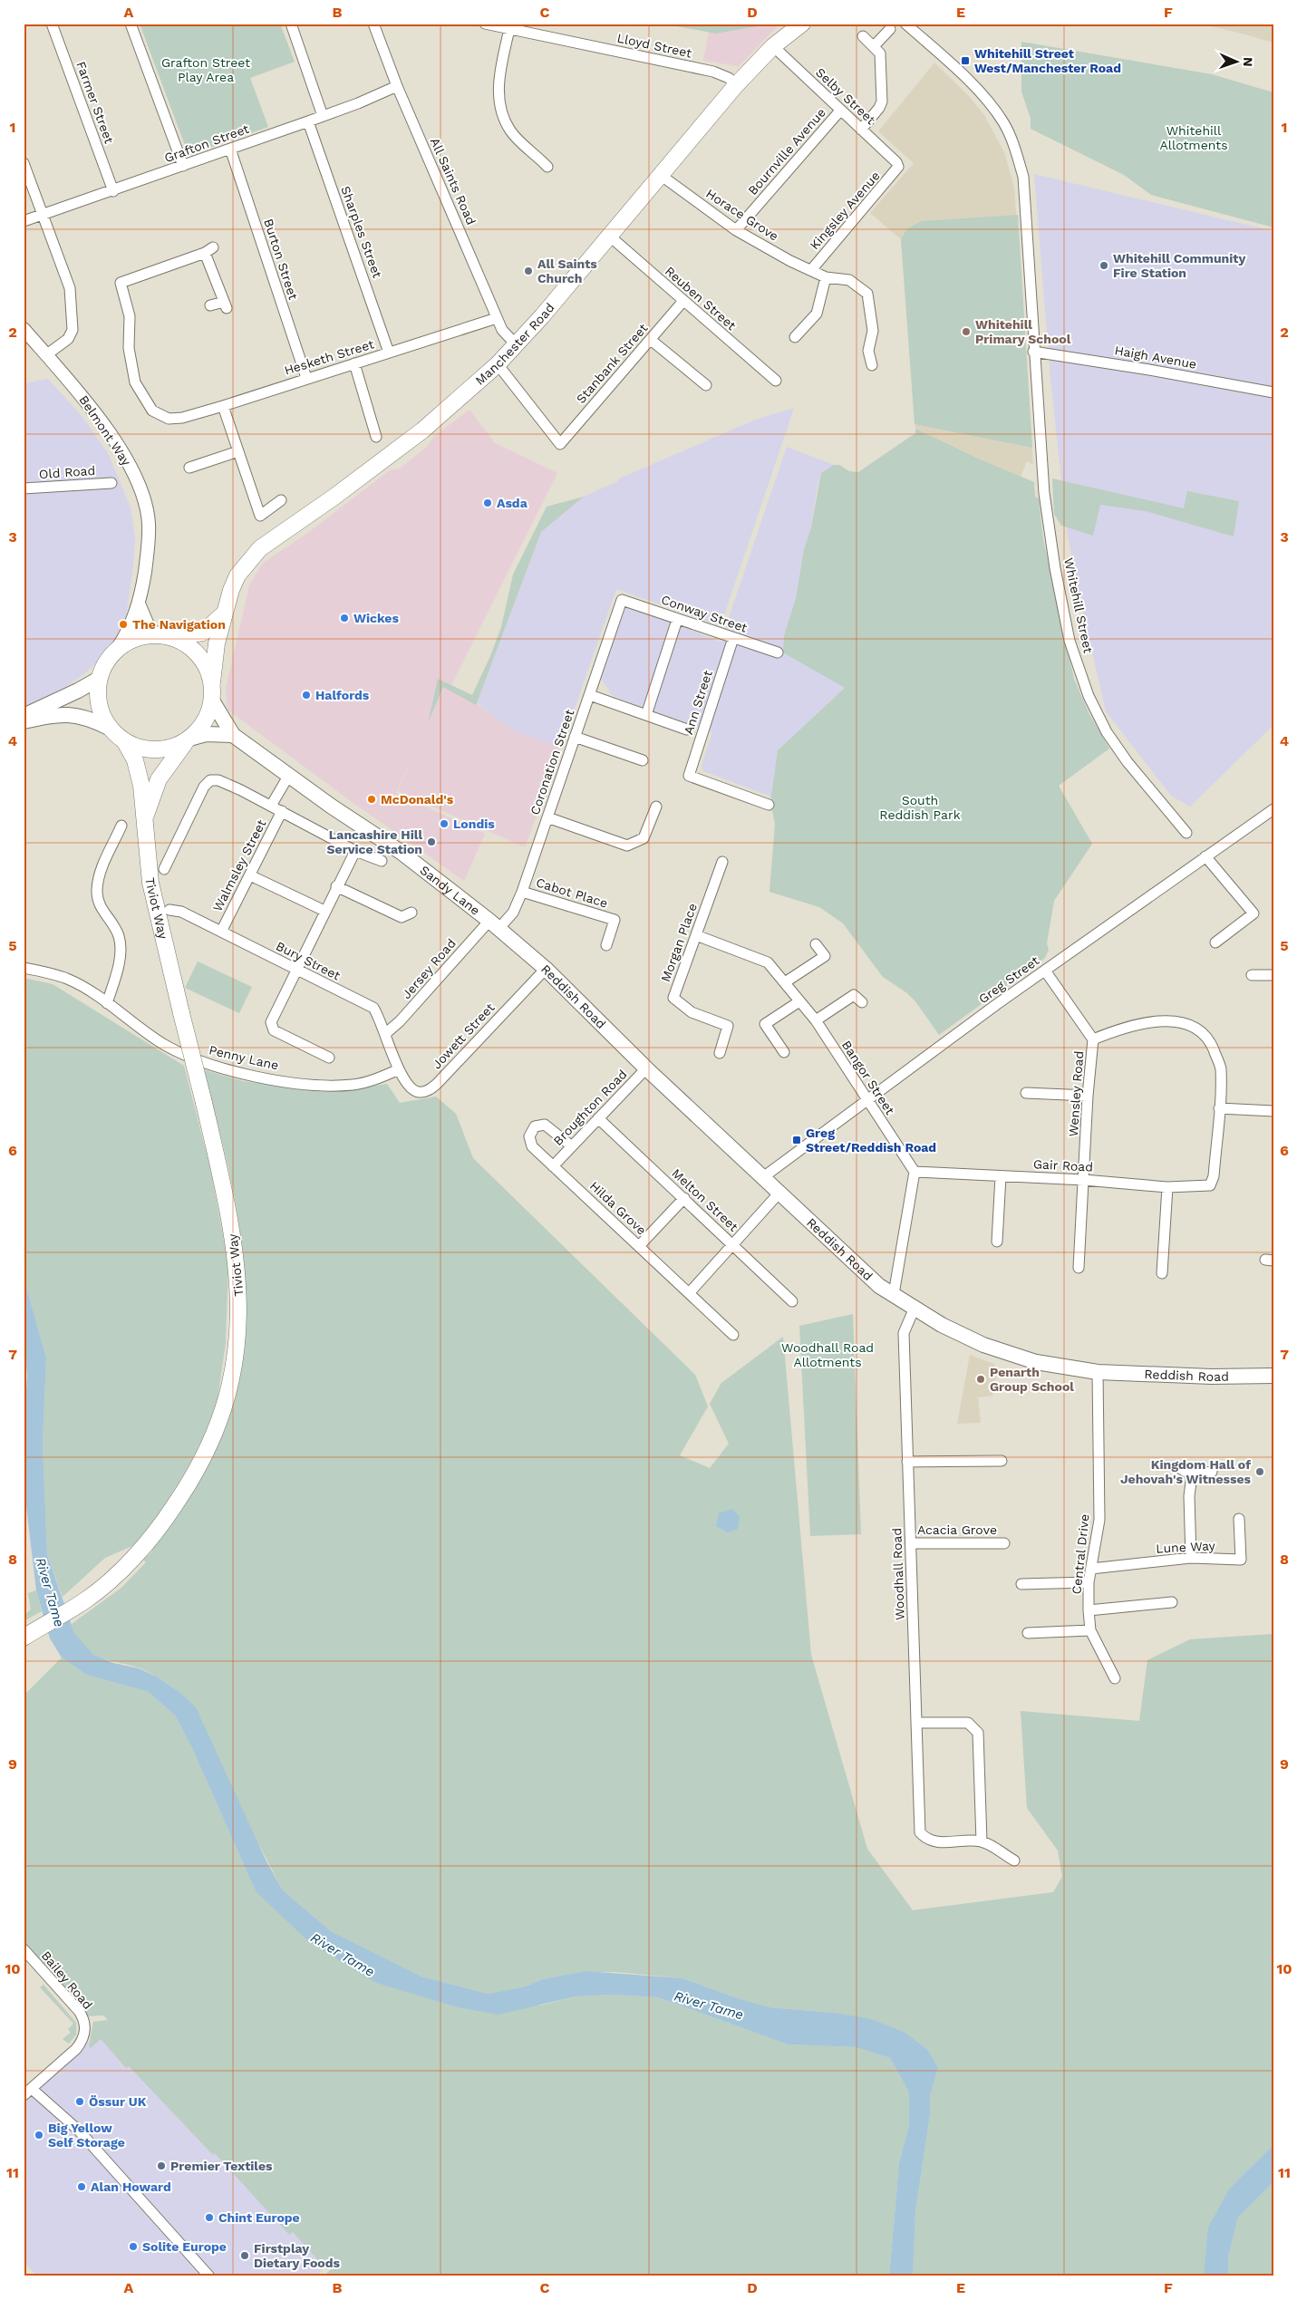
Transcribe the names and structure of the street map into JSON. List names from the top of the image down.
{
  "streets": {
    "main road": [
      "Manchester Road",
      "Sandy Lane",
      "Tiviot Way",
      "Reddish Road"
    ],
    "street": [
      "Lloyd Street",
      "Selby Street",
      "Farmer Street",
      "Grafton Street",
      "Bournville Avenue",
      "All Saints Road",
      "Kingsley Avenue",
      "Horace Grove",
      "Sharples Street",
      "Burton Street",
      "Reuben Street",
      "Hesketh Street",
      "Haigh Avenue",
      "Stanbank Street",
      "Belmont Way",
      "Old Road",
      "Whitehill Street",
      "Conway Street",
      "Ann Street",
      "Coronation Street",
      "Walmsley Street",
      "Cabot Place",
      "Morgan Place",
      "Bury Street",
      "Jersey Road",
      "Greg Street",
      "Jowett Street",
      "Penny Lane",
      "Bangor Street",
      "Wensley Road",
      "Broughton Road",
      "Gair Road",
      "Melton Street",
      "Hilda Grove",
      "Acacia Grove",
      "Lune Way",
      "Central Drive",
      "Woodhall Road",
      "Bailey Road"
    ]
  },
  "crossings": [
    ["Lloyd Street", "Manchester Road"],
    ["Selby Street", "Bournville Avenue"],
    ["Selby Street", "Kingsley Avenue"],
    ["Selby Street", "Manchester Road"],
    ["Farmer Street", "Grafton Street"],
    ["Grafton Street", "All Saints Road"],
    ["Grafton Street", "Sharples Street"],
    ["Grafton Street", "Burton Street"],
    ["Bournville Avenue", "Horace Grove"],
    ["All Saints Road", "Manchester Road"],
    ["All Saints Road", "Hesketh Street"],
    ["Kingsley Avenue", "Horace Grove"],
    ["Horace Grove", "Manchester Road"],
    ["Sharples Street", "Hesketh Street"],
    ["Burton Street", "Hesketh Street"],
    ["Reuben Street", "Manchester Road"],
    ["Reuben Street", "Stanbank Street"],
    ["Manchester Road", "Stanbank Street"],
    ["Manchester Road", "Belmont Way"],
    ["Manchester Road", "Sandy Lane"],
    ["Manchester Road", "Tiviot Way"],
    ["Haigh Avenue", "Whitehill Street"],
    ["Belmont Way", "Sandy Lane"],
    ["Belmont Way", "Tiviot Way"],
    ["Conway Street", "Ann Street"],
    ["Conway Street", "Coronation Street"],
    ["Coronation Street", "Sandy Lane"],
    ["Coronation Street", "Cabot Place"],
    ["Coronation Street", "Jersey Road"],
    ["Coronation Street", "Reddish Road"],
    ["Walmsley Street", "Bury Street"],
    ["Sandy Lane", "Tiviot Way"],
    ["Sandy Lane", "Jersey Road"],
    ["Sandy Lane", "Reddish Road"],
    ["Morgan Place", "Bangor Street"],
    ["Bury Street", "Jersey Road"],
    ["Bury Street", "Jowett Street"],
    ["Bury Street", "Penny Lane"],
    ["Jersey Road", "Reddish Road"],
    ["Greg Street", "Reddish Road"],
    ["Greg Street", "Bangor Street"],
    ["Greg Street", "Wensley Road"],
    ["Reddish Road", "Jowett Street"],
    ["Reddish Road", "Broughton Road"],
    ["Reddish Road", "Central Drive"],
    ["Reddish Road", "Woodhall Road"],
    ["Jowett Street", "Penny Lane"],
    ["Bangor Street", "Gair Road"],
    ["Wensley Road", "Gair Road"],
    ["Broughton Road", "Melton Street"],
    ["Broughton Road", "Hilda Grove"],
    ["Acacia Grove", "Woodhall Road"],
    ["Lune Way", "Central Drive"]
  ],
  "water": ["River Tame"],
  "parks": [
    "Grafton Street Play Area",
    "Whitehill Allotments",
    "South Reddish Park",
    "Woodhall Road Allotments"
  ],
  "places": {
    "transit": ["Whitehill Street West/Manchester Road", "Greg Street/Reddish Road"],
    "other": [
      "Whitehill Community Fire Station",
      "All Saints Church",
      "Whitehill Primary School",
      "Asda",
      "Wickes",
      "The Navigation",
      "Halfords",
      "McDonald's",
      "Londis",
      "Lancashire Hill Service Station",
      "Penarth Group School",
      "Kingdom Hall of Jehovah's Witnesses",
      "Össur UK",
      "Big Yellow Self Storage",
      "Premier Textiles",
      "Alan Howard",
      "Chint Europe",
      "Solite Europe",
      "Firstplay Dietary Foods"
    ]
  },
  "north": "right",
  "grid": {
    "columns": [
      "A",
      "B",
      "C",
      "D",
      "E",
      "F"
    ],
    "rows": [
      "1",
      "2",
      "3",
      "4",
      "5",
      "6",
      "7",
      "8",
      "9",
      "10",
      "11"
    ]
  }
}
